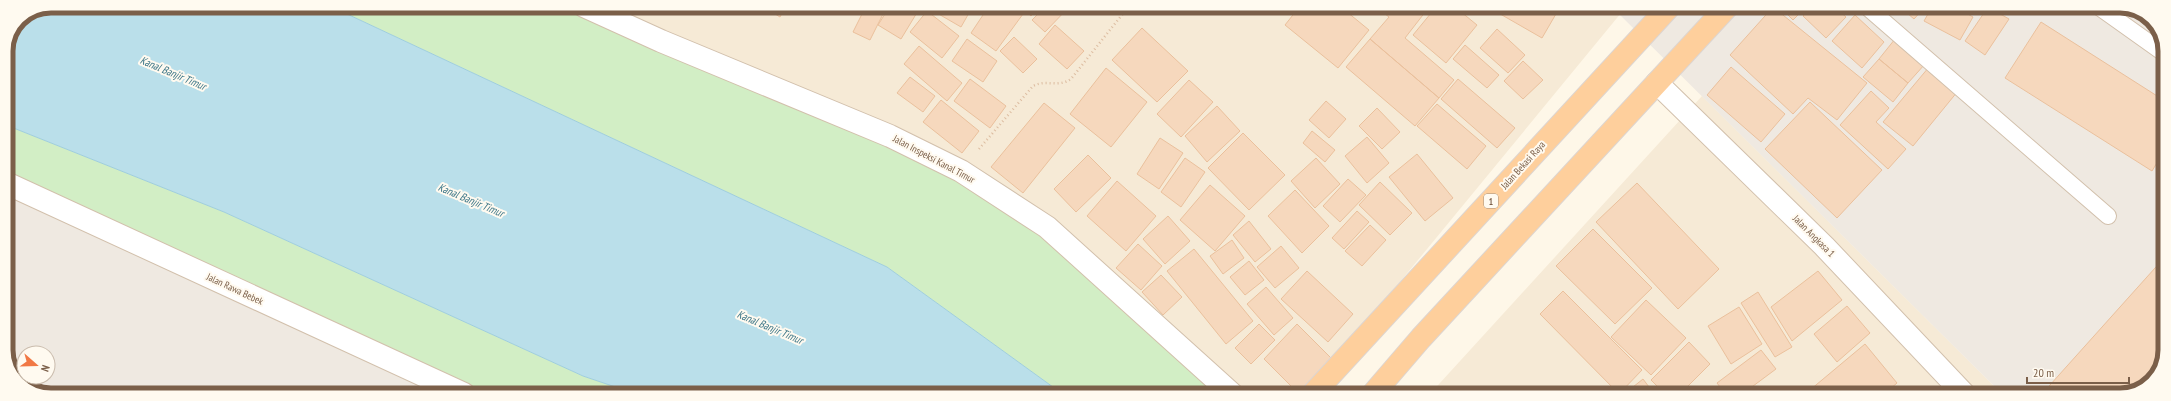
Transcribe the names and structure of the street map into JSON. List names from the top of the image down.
{
  "streets": {
    "highway": ["Jalan Bekasi Raya", "1"],
    "street": ["Jalan Inspeksi Kanal Timur", "Jalan Angkasa 1", "Jalan Rawa Bebek"]
  },
  "water": ["Kanal Banjir Timur"],
  "scale_bar": "20 m",
  "north": "right"
}
